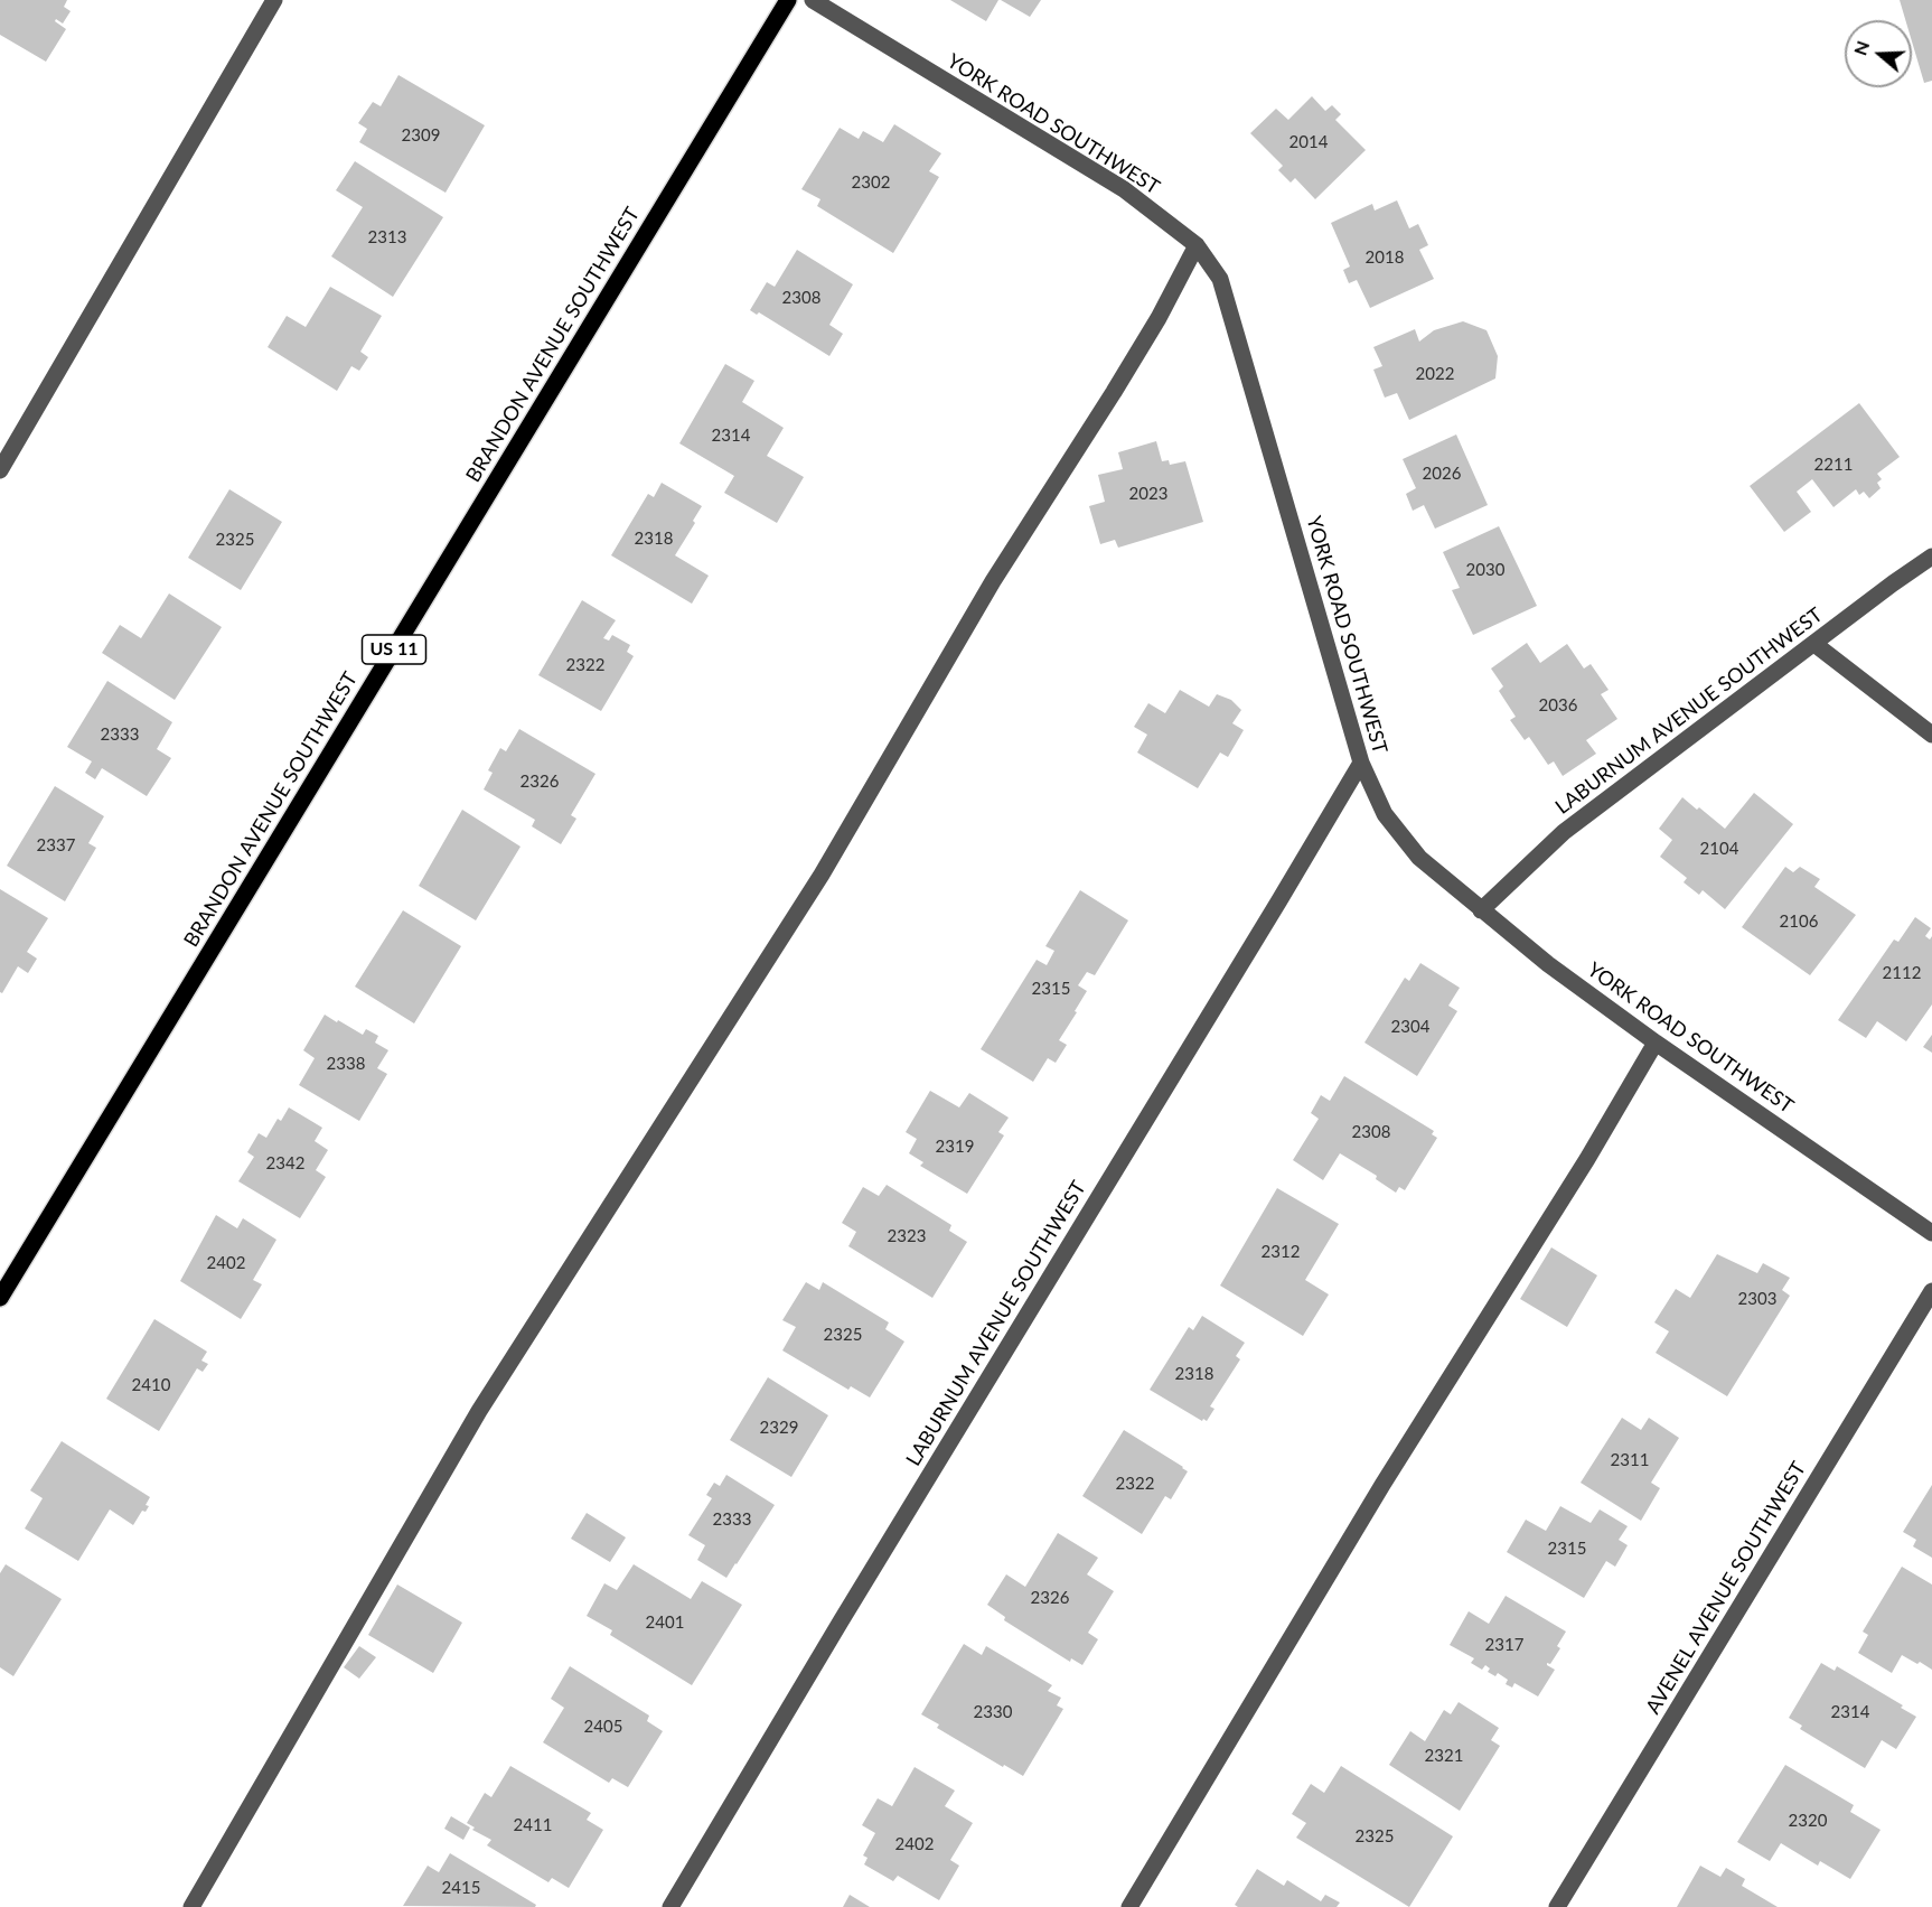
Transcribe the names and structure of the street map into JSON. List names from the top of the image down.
{
  "streets": {
    "main road": ["BRANDON AVENUE SOUTHWEST", "US 11"],
    "street": ["YORK ROAD SOUTHWEST", "LABURNUM AVENUE SOUTHWEST", "AVENEL AVENUE SOUTHWEST"]
  },
  "crossings": [
    ["YORK ROAD SOUTHWEST", "LABURNUM AVENUE SOUTHWEST"]
  ],
  "house_numbers": [
    "2309",
    "2014",
    "2302",
    "2313",
    "2018",
    "2308",
    "2022",
    "2314",
    "2211",
    "2026",
    "2023",
    "2318",
    "2325",
    "2030",
    "2322",
    "2036",
    "2333",
    "2326",
    "2337",
    "2104",
    "2106",
    "2112",
    "2315",
    "2304",
    "2338",
    "2308",
    "2319",
    "2342",
    "2323",
    "2312",
    "2402",
    "2303",
    "2325",
    "2318",
    "2410",
    "2329",
    "2311",
    "2322",
    "2333",
    "2315",
    "2326",
    "2401",
    "2317",
    "2330",
    "2314",
    "2405",
    "2321",
    "2320",
    "2411",
    "2325",
    "2402",
    "2415"
  ],
  "north": "left"
}
